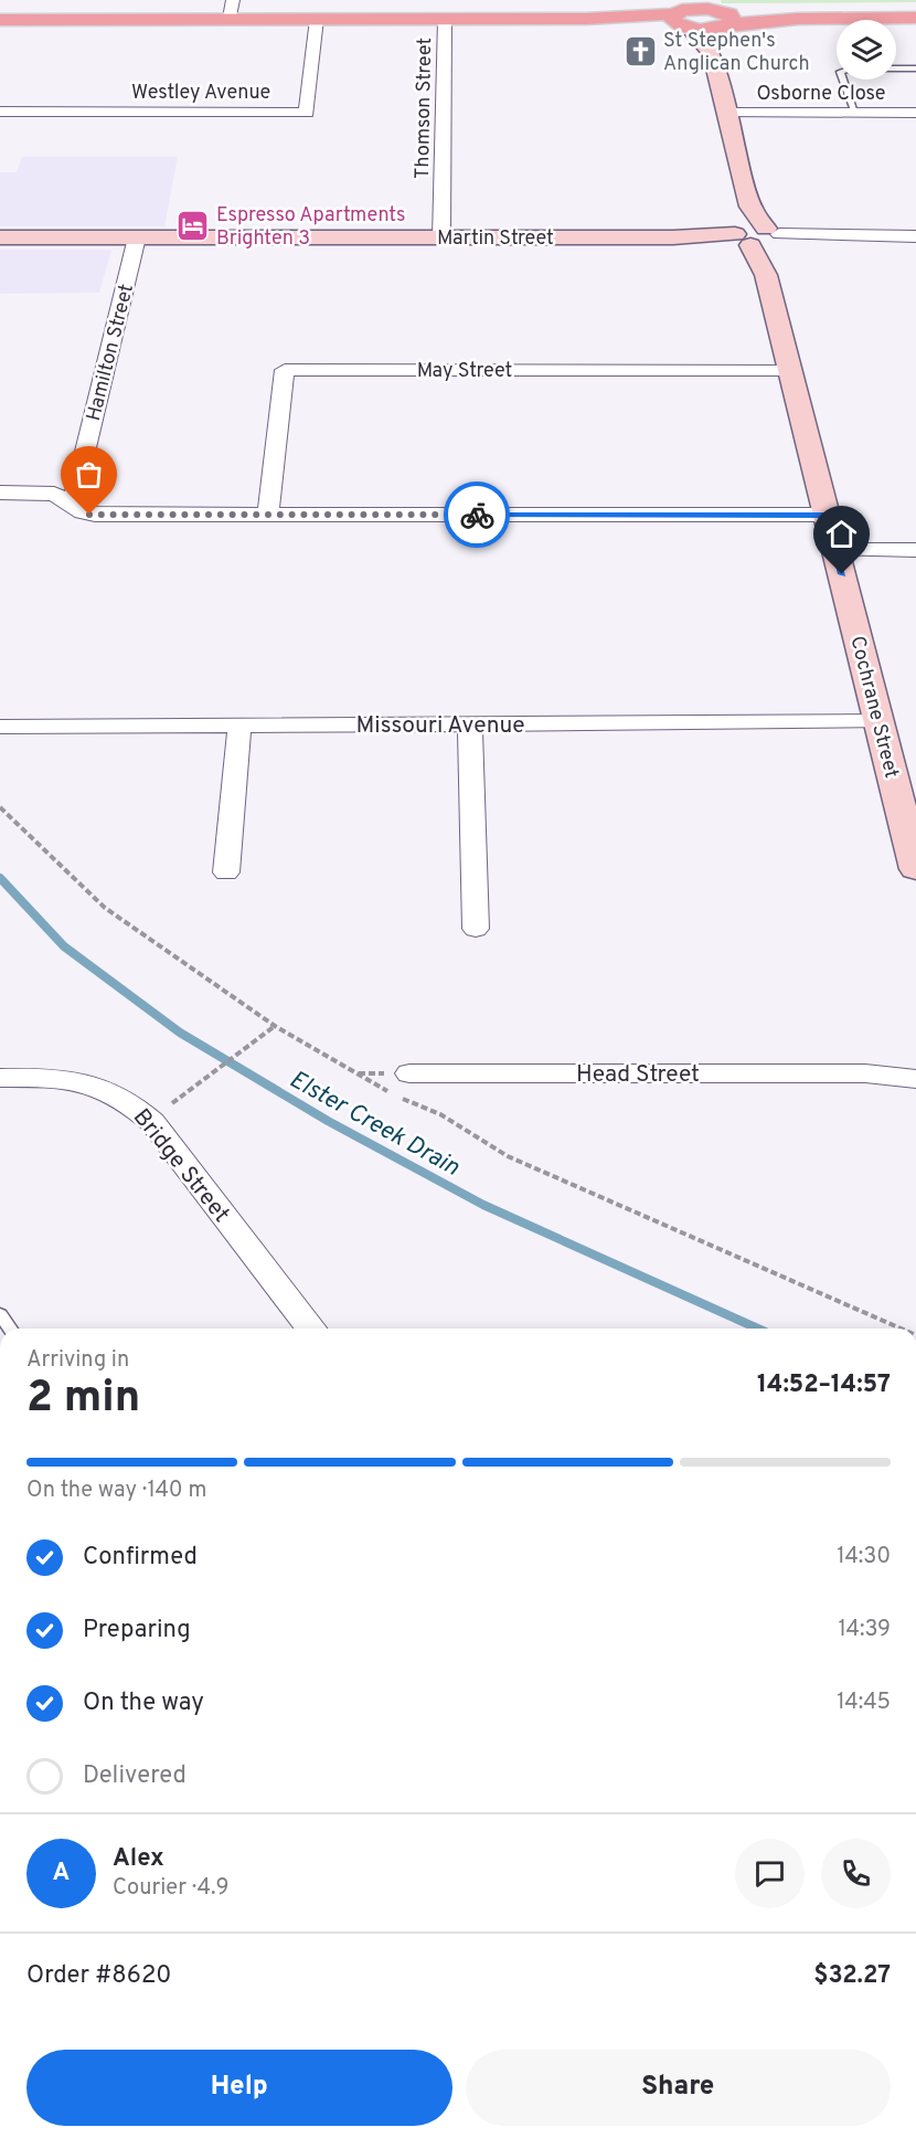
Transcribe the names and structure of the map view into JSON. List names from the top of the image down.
{
  "streets": {
    "street": [
      "Westley Avenue",
      "Osborne Close",
      "Thomson Street",
      "Martin Street",
      "Hamilton Street",
      "May Street",
      "Cochrane Street",
      "Missouri Avenue",
      "Head Street",
      "Bridge Street"
    ]
  },
  "crossings": [
    ["Osborne Close", "Cochrane Street"],
    ["Thomson Street", "Martin Street"],
    ["Martin Street", "Hamilton Street"],
    ["Martin Street", "Cochrane Street"],
    ["May Street", "Cochrane Street"],
    ["Cochrane Street", "Missouri Avenue"]
  ],
  "water": ["Elster Creek Drain"],
  "places": {
    "church": ["St Stephen's Anglican Church"],
    "hotel": ["Espresso Apartments Brighten 3"]
  },
  "page": {
    "heading": ["2 min", "Arriving in", "14:52–14:57"],
    "panel": [
      "Alex",
      "Courier · 4.9",
      "Order #8620",
      "$32.27"
    ],
    "bar": "On the way · 140 m",
    "list": [
      ["Confirmed", "14:30"],
      ["Preparing", "14:39"],
      ["On the way", "14:45"],
      "Delivered"
    ],
    "round": "A",
    "buttons": ["Help", "Share"]
  }
}
